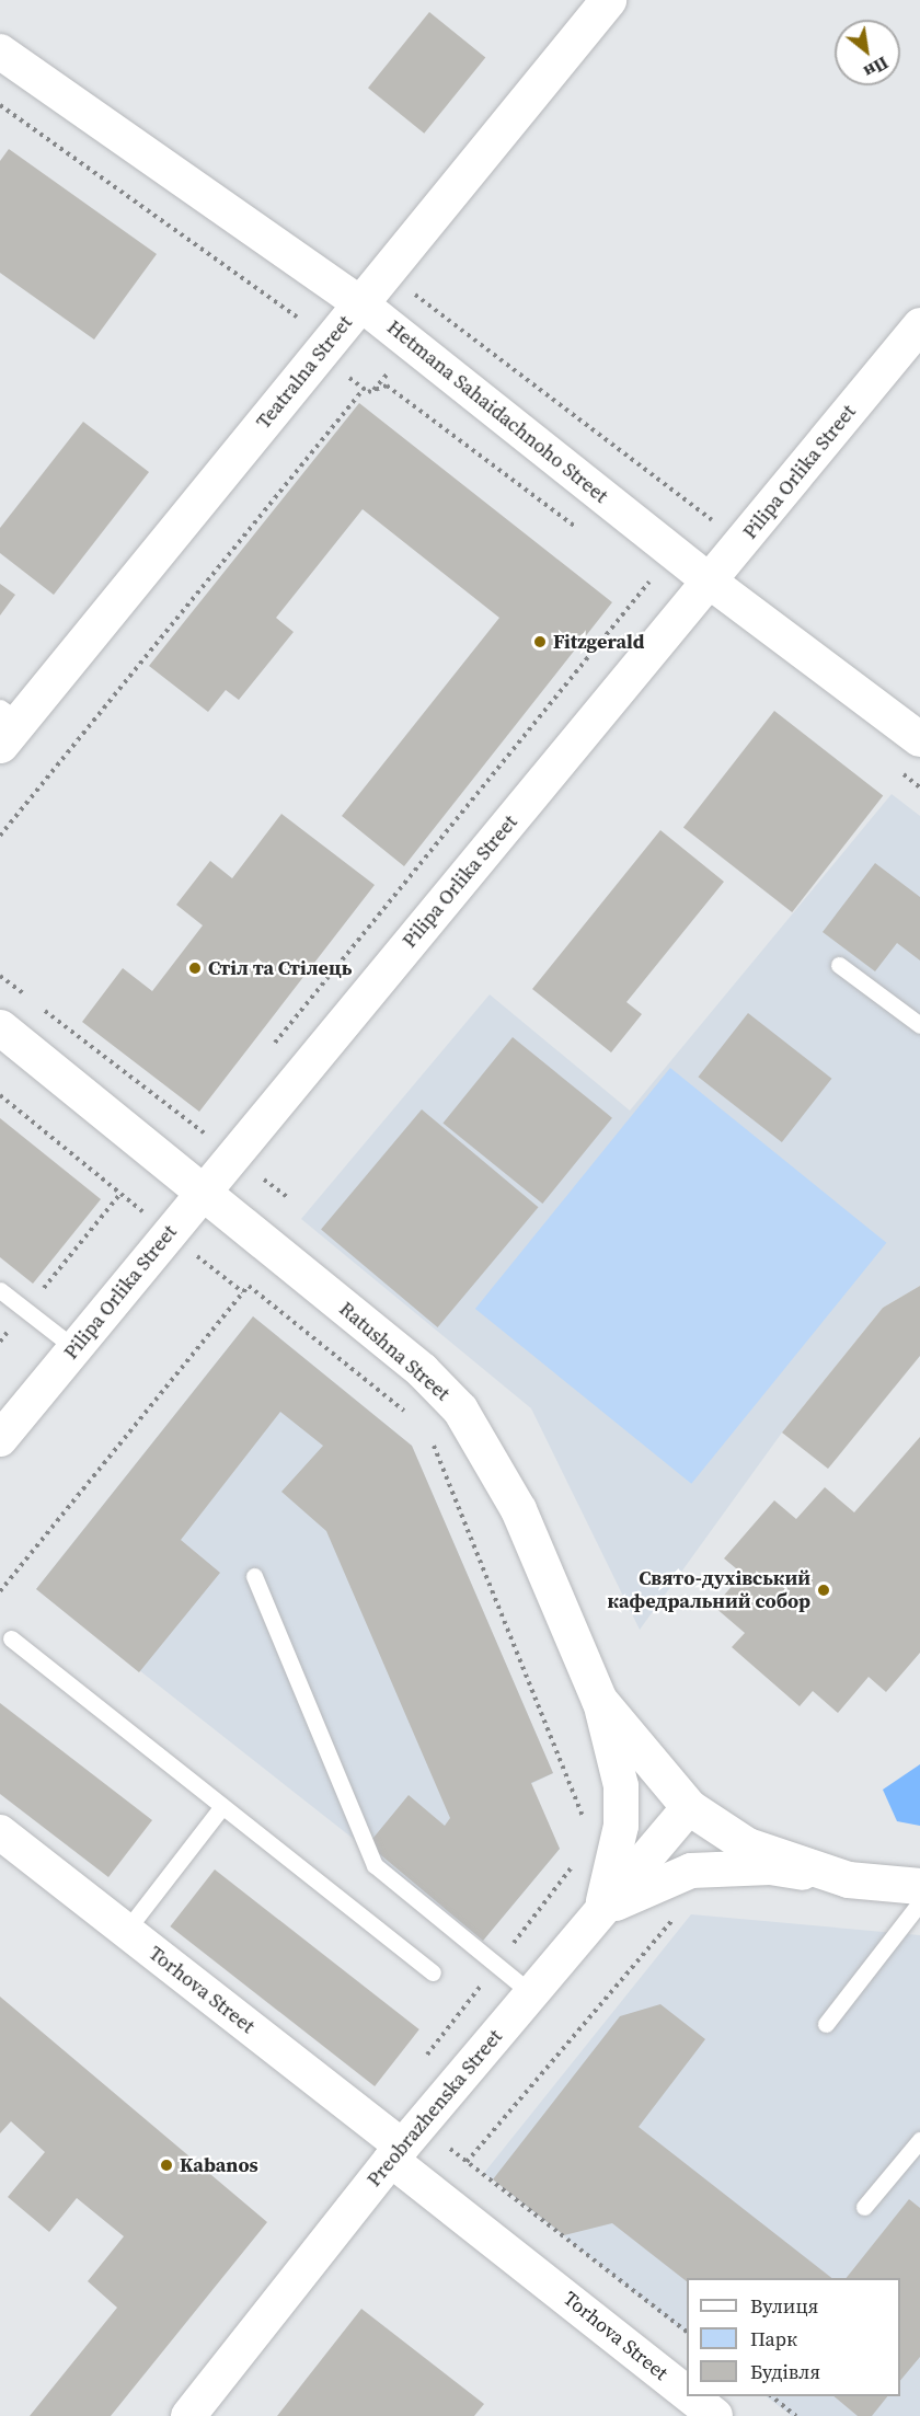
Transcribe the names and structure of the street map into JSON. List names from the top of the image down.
{
  "streets": {
    "street": [
      "Teatralna Street",
      "Hetmana Sahaidachnoho Street",
      "Pilipa Orlika Street",
      "Ratushna Street",
      "Torhova Street",
      "Preobrazhenska Street"
    ]
  },
  "crossings": [
    ["Teatralna Street", "Hetmana Sahaidachnoho Street"],
    ["Hetmana Sahaidachnoho Street", "Pilipa Orlika Street"],
    ["Pilipa Orlika Street", "Ratushna Street"],
    ["Ratushna Street", "Preobrazhenska Street"],
    ["Torhova Street", "Preobrazhenska Street"]
  ],
  "places": [
    "Fitzgerald",
    "Стіл та Стілець",
    "Свято-духівський кафедральний собор",
    "Kabanos"
  ],
  "legend": ["Вулиця", "Парк", "Будівля"],
  "north": "bottom right"
}
